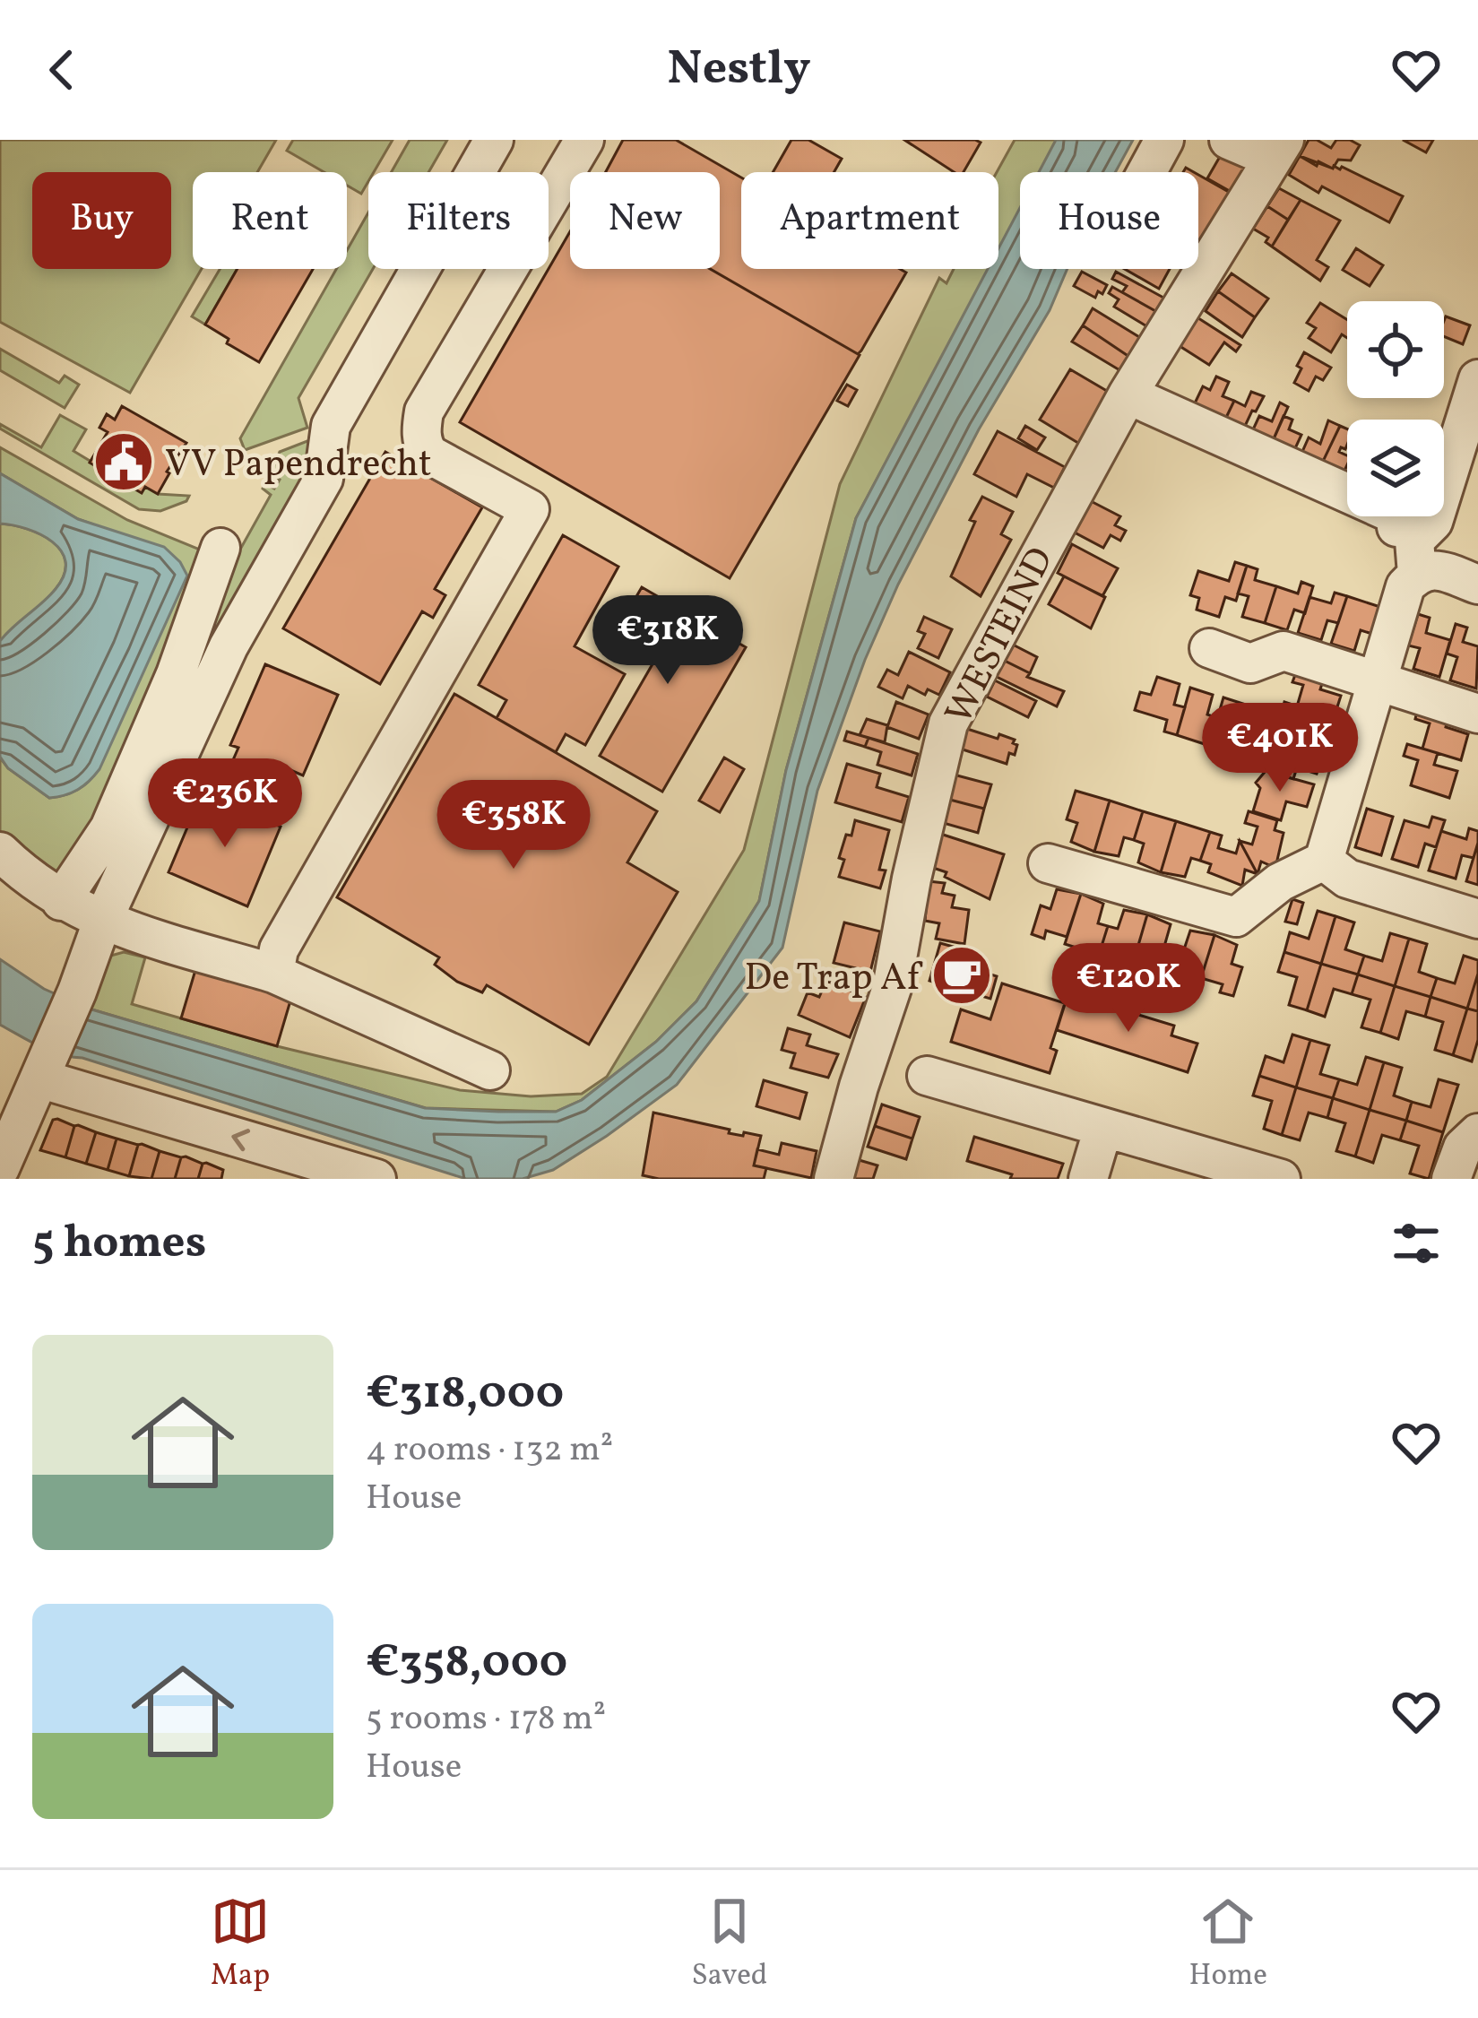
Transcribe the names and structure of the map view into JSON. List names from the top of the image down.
{
  "streets": {
    "street": ["WESTEIND"]
  },
  "places": {
    "public building": ["VV Papendrecht"],
    "cafe": ["De Trap Af"]
  },
  "page": {
    "header": "Nestly",
    "chip": [
      "Buy",
      "Rent",
      "Filters",
      "New",
      "Apartment",
      "House"
    ],
    "price": [
      "€318K",
      "€401K",
      "€236K",
      "€358K",
      "€120K"
    ],
    "heading": "5 homes",
    "list": [
      {
        "name": "€318,000",
        "note": "4 rooms · 132 m² · House"
      },
      {
        "name": "€358,000",
        "note": "5 rooms · 178 m² · House"
      }
    ],
    "tabs": ["Map", "Saved", "Home"]
  }
}
